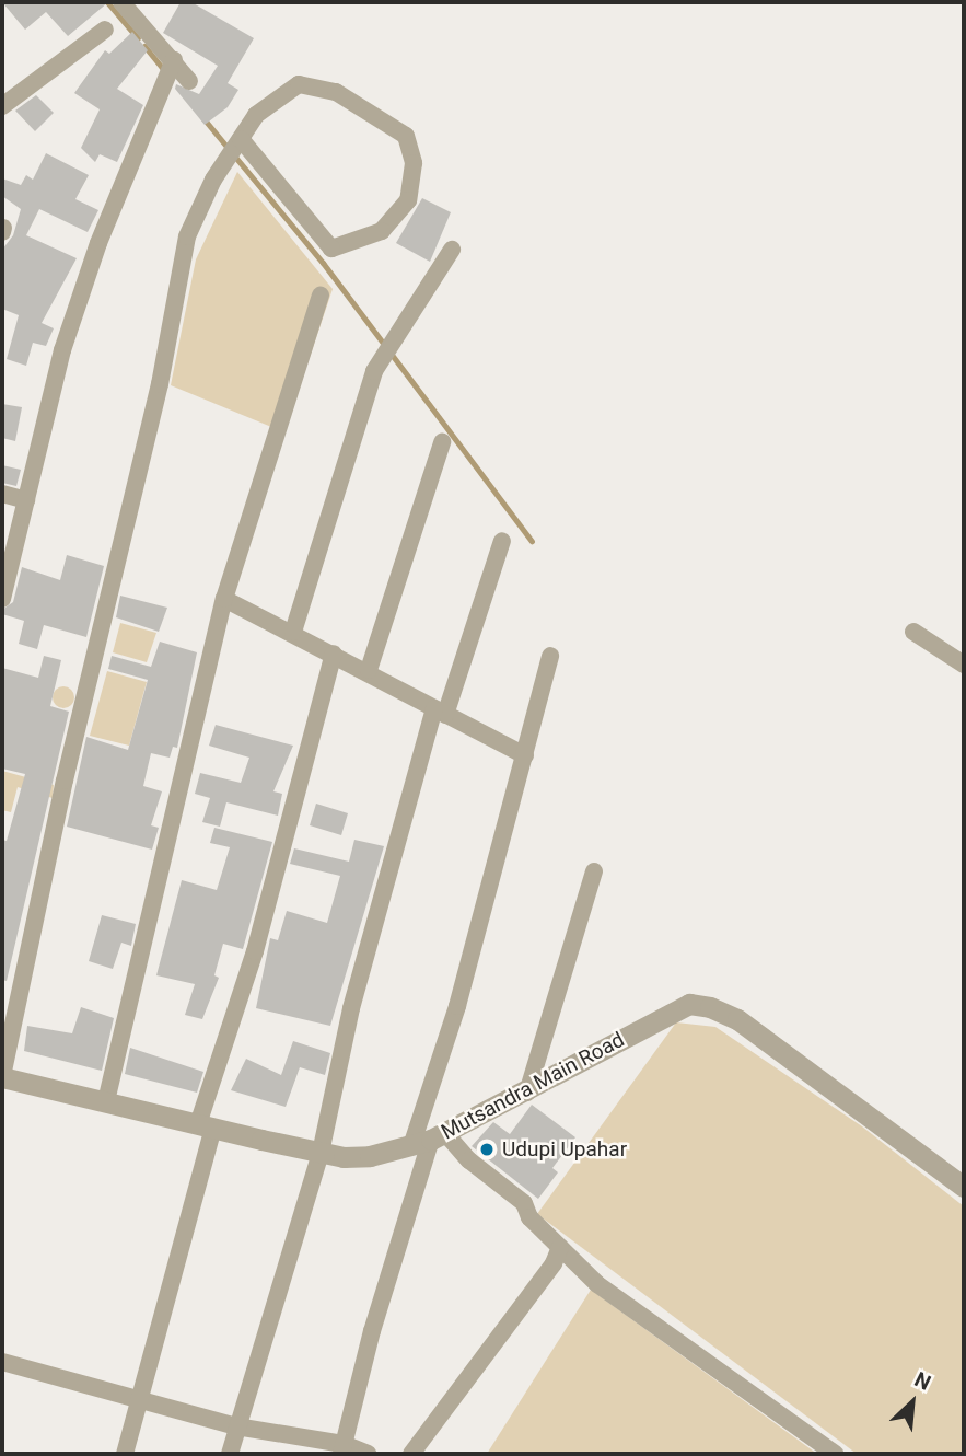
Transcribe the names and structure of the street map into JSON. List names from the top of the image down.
{
  "streets": {
    "street": ["Mutsandra Main Road"]
  },
  "places": ["Udupi Upahar"],
  "north": "top right"
}
